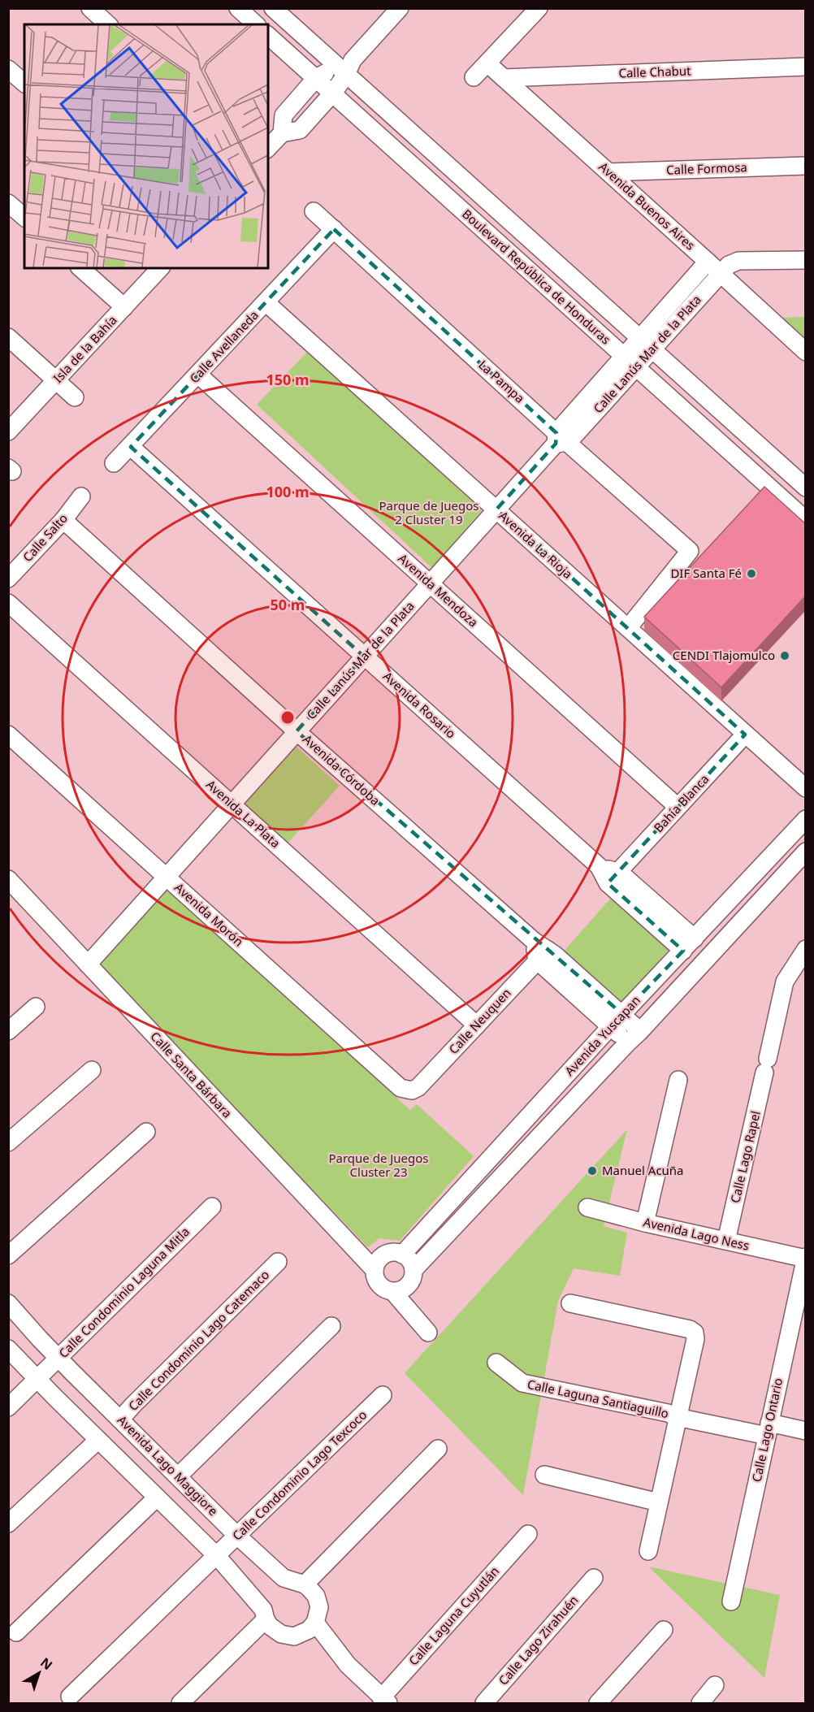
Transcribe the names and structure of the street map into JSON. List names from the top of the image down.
{
  "streets": {
    "street": [
      "Calle Chabut",
      "Calle Formosa",
      "Avenida Buenos Aires",
      "Boulevard República de Honduras",
      "Calle Avellaneda",
      "Isla de la Bahía",
      "Calle Lanús Mar de la Plata",
      "La Pampa",
      "Calle Salto",
      "Avenida La Rioja",
      "Avenida Mendoza",
      "Avenida Rosario",
      "Avenida Córdoba",
      "Bahía Blanca",
      "Avenida La Plata",
      "Avenida Morón",
      "Calle Neuquen",
      "Avenida Yuscapan",
      "Calle Santa Bárbara",
      "Calle Lago Rapel",
      "Avenida Lago Ness",
      "Calle Condominio Laguna Mitla",
      "Calle Condominio Lago Catemaco",
      "Calle Laguna Santiaguillo",
      "Calle Lago Ontario",
      "Avenida Lago Maggiore",
      "Calle Condominio Lago Texcoco",
      "Calle Laguna Cuyutlán",
      "Calle Lago Zirahuén"
    ]
  },
  "crossings": [
    ["Calle Chabut", "Avenida Buenos Aires"],
    ["Calle Formosa", "Avenida Buenos Aires"],
    ["Avenida Buenos Aires", "Calle Lanús Mar de la Plata"],
    ["Boulevard República de Honduras", "Calle Lanús Mar de la Plata"],
    ["Calle Avellaneda", "La Pampa"],
    ["Calle Avellaneda", "Avenida La Rioja"],
    ["Calle Avellaneda", "Avenida Mendoza"],
    ["Calle Avellaneda", "Avenida Rosario"],
    ["Calle Lanús Mar de la Plata", "La Pampa"],
    ["Calle Lanús Mar de la Plata", "Avenida La Rioja"],
    ["Calle Lanús Mar de la Plata", "Avenida Mendoza"],
    ["Calle Lanús Mar de la Plata", "Avenida Rosario"],
    ["Calle Lanús Mar de la Plata", "Avenida Córdoba"],
    ["Calle Lanús Mar de la Plata", "Avenida La Plata"],
    ["Calle Lanús Mar de la Plata", "Avenida Morón"],
    ["Calle Lanús Mar de la Plata", "Calle Santa Bárbara"],
    ["La Pampa", "Avenida La Rioja"],
    ["Calle Salto", "Avenida Córdoba"],
    ["Avenida La Rioja", "Bahía Blanca"],
    ["Avenida Mendoza", "Bahía Blanca"],
    ["Avenida Rosario", "Bahía Blanca"],
    ["Avenida Rosario", "Avenida Yuscapan"],
    ["Avenida Córdoba", "Calle Neuquen"],
    ["Avenida Córdoba", "Avenida Yuscapan"],
    ["Avenida La Plata", "Calle Neuquen"],
    ["Avenida Morón", "Calle Neuquen"],
    ["Avenida Yuscapan", "Calle Santa Bárbara"],
    ["Calle Lago Rapel", "Avenida Lago Ness"],
    ["Avenida Lago Ness", "Calle Lago Ontario"],
    ["Calle Condominio Laguna Mitla", "Avenida Lago Maggiore"],
    ["Calle Condominio Lago Catemaco", "Avenida Lago Maggiore"],
    ["Calle Laguna Santiaguillo", "Calle Lago Ontario"],
    ["Avenida Lago Maggiore", "Calle Condominio Lago Texcoco"]
  ],
  "parks": ["Parque de Juegos 2 Cluster 19", "Parque de Juegos Cluster 23"],
  "places": ["DIF Santa Fé", "CENDI Tlajomulco", "Manuel Acuña"],
  "north": "top right",
  "rings": ["150 m", "100 m", "50 m"]
}
